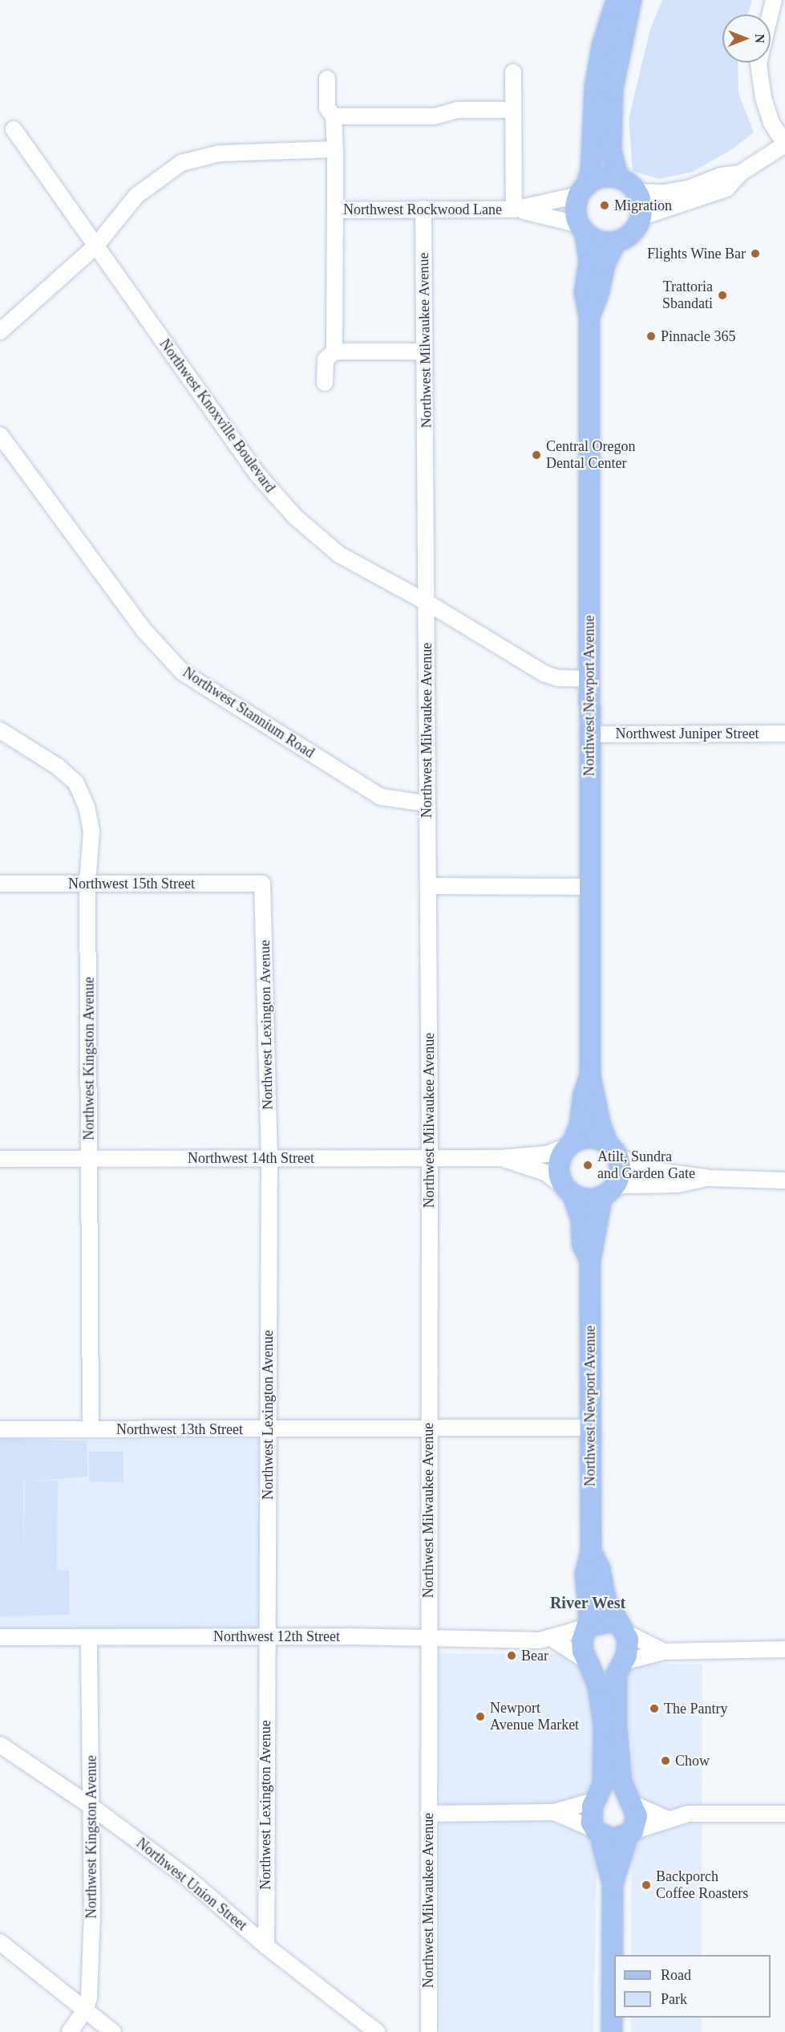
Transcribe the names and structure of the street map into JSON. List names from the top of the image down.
{
  "streets": {
    "main road": ["Northwest Newport Avenue"],
    "street": [
      "Northwest Rockwood Lane",
      "Northwest Milwaukee Avenue",
      "Northwest Knoxville Boulevard",
      "Northwest Stannium Road",
      "Northwest Juniper Street",
      "Northwest 15th Street",
      "Northwest Lexington Avenue",
      "Northwest Kingston Avenue",
      "Northwest 14th Street",
      "Northwest 13th Street",
      "Northwest 12th Street",
      "Northwest Union Street"
    ]
  },
  "crossings": [
    ["Northwest Rockwood Lane", "Northwest Milwaukee Avenue"],
    ["Northwest Rockwood Lane", "Northwest Newport Avenue"],
    ["Northwest Milwaukee Avenue", "Northwest Knoxville Boulevard"],
    ["Northwest Milwaukee Avenue", "Northwest Stannium Road"],
    ["Northwest Milwaukee Avenue", "Northwest 14th Street"],
    ["Northwest Milwaukee Avenue", "Northwest 13th Street"],
    ["Northwest Milwaukee Avenue", "Northwest 12th Street"],
    ["Northwest Knoxville Boulevard", "Northwest Newport Avenue"],
    ["Northwest Newport Avenue", "Northwest Juniper Street"],
    ["Northwest Newport Avenue", "Northwest 14th Street"],
    ["Northwest Newport Avenue", "Northwest 13th Street"],
    ["Northwest Newport Avenue", "Northwest 12th Street"],
    ["Northwest 15th Street", "Northwest Lexington Avenue"],
    ["Northwest 15th Street", "Northwest Kingston Avenue"],
    ["Northwest Lexington Avenue", "Northwest 14th Street"],
    ["Northwest Lexington Avenue", "Northwest 13th Street"],
    ["Northwest Lexington Avenue", "Northwest 12th Street"],
    ["Northwest Lexington Avenue", "Northwest Union Street"],
    ["Northwest Kingston Avenue", "Northwest 14th Street"],
    ["Northwest Kingston Avenue", "Northwest 13th Street"],
    ["Northwest Kingston Avenue", "Northwest 12th Street"],
    ["Northwest Kingston Avenue", "Northwest Union Street"]
  ],
  "districts": ["River West"],
  "places": [
    "Migration",
    "Flights Wine Bar",
    "Trattoria Sbandati",
    "Pinnacle 365",
    "Central Oregon Dental Center",
    "Atilt, Sundra and Garden Gate",
    "Bear",
    "The Pantry",
    "Newport Avenue Market",
    "Chow",
    "Backporch Coffee Roasters"
  ],
  "legend": ["Road", "Park"],
  "north": "right"
}
